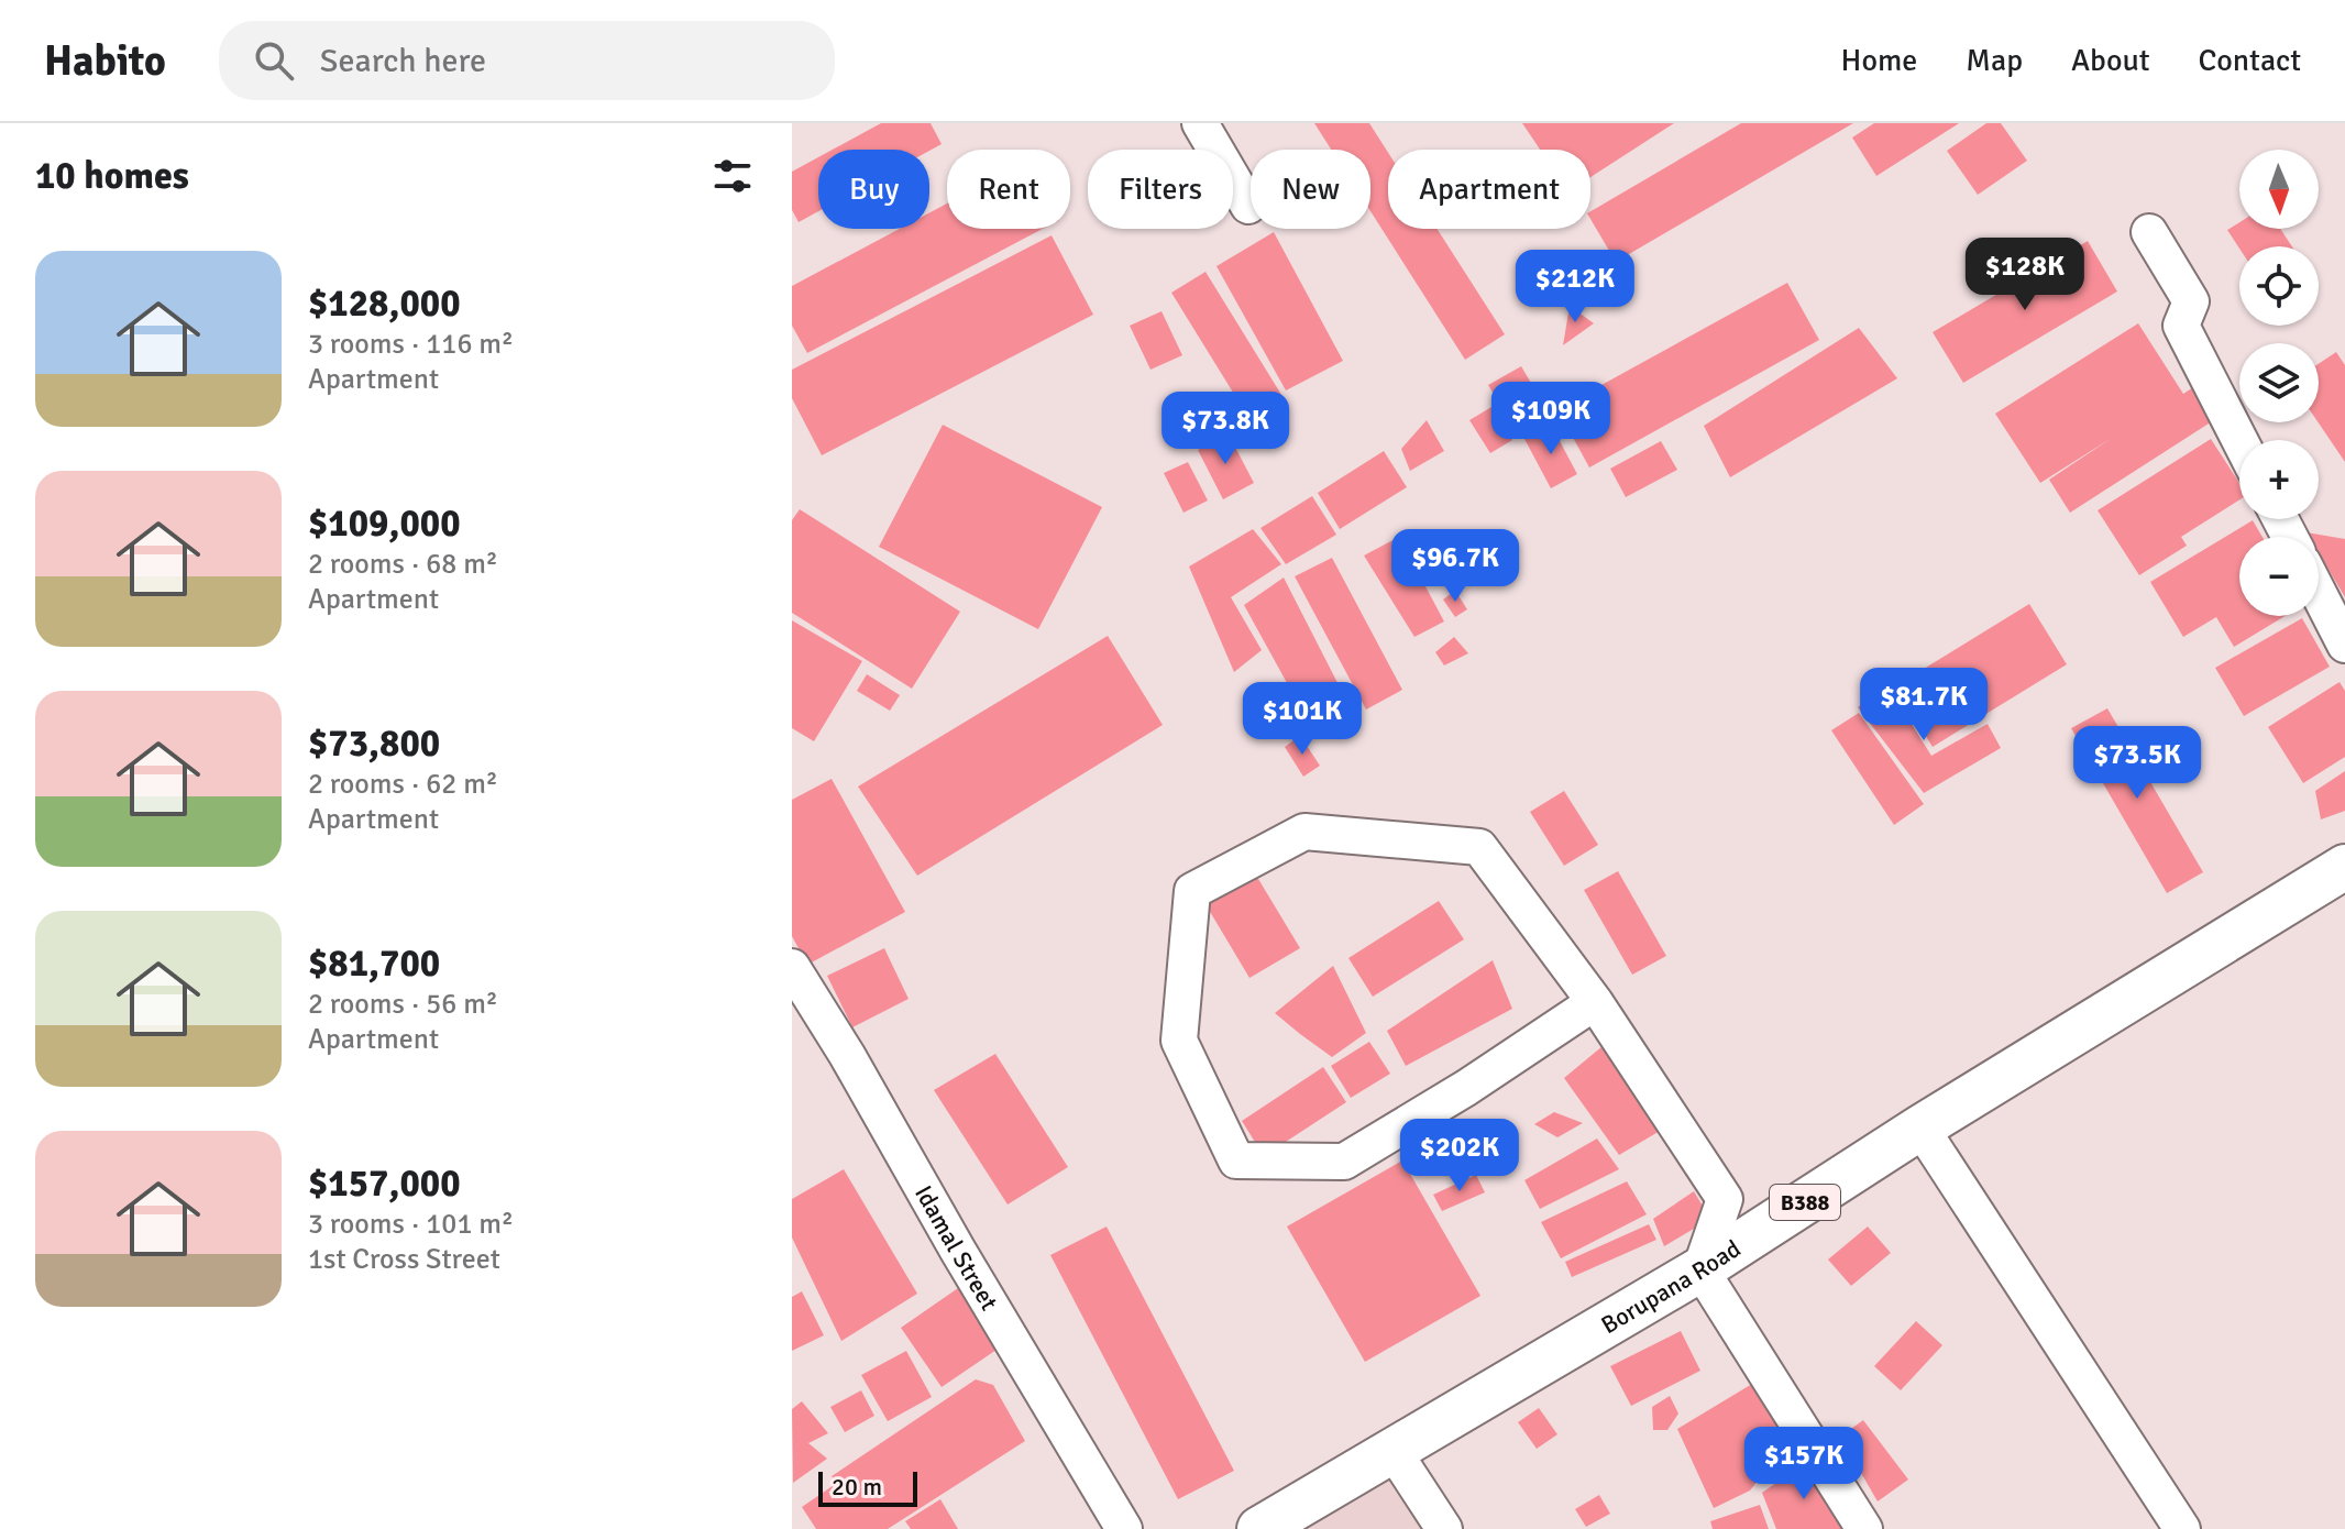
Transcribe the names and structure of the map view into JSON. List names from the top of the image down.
{
  "streets": {
    "main road": ["B388", "Borupana Road"],
    "street": ["Idamal Street"]
  },
  "scale_bar": "20 m",
  "north": "bottom",
  "page": {
    "header": "Habito",
    "search": "Search here",
    "nav": [
      "Home",
      "Map",
      "About",
      "Contact"
    ],
    "heading": "10 homes",
    "map_buttons": ["+", "−"],
    "chip": [
      "Buy",
      "Rent",
      "Filters",
      "New",
      "Apartment"
    ],
    "list": [
      {
        "name": "$128,000",
        "note": "3 rooms · 116 m² · Apartment"
      },
      {
        "name": "$109,000",
        "note": "2 rooms · 68 m² · Apartment"
      },
      {
        "name": "$73,800",
        "note": "2 rooms · 62 m² · Apartment"
      },
      {
        "name": "$81,700",
        "note": "2 rooms · 56 m² · Apartment"
      },
      {
        "name": "$157,000",
        "note": "3 rooms · 101 m² · 1st Cross Street"
      }
    ],
    "price": [
      "$128K",
      "$212K",
      "$109K",
      "$73.8K",
      "$96.7K",
      "$81.7K",
      "$101K",
      "$73.5K",
      "$202K",
      "$157K"
    ],
    "scale": "20 m"
  }
}
